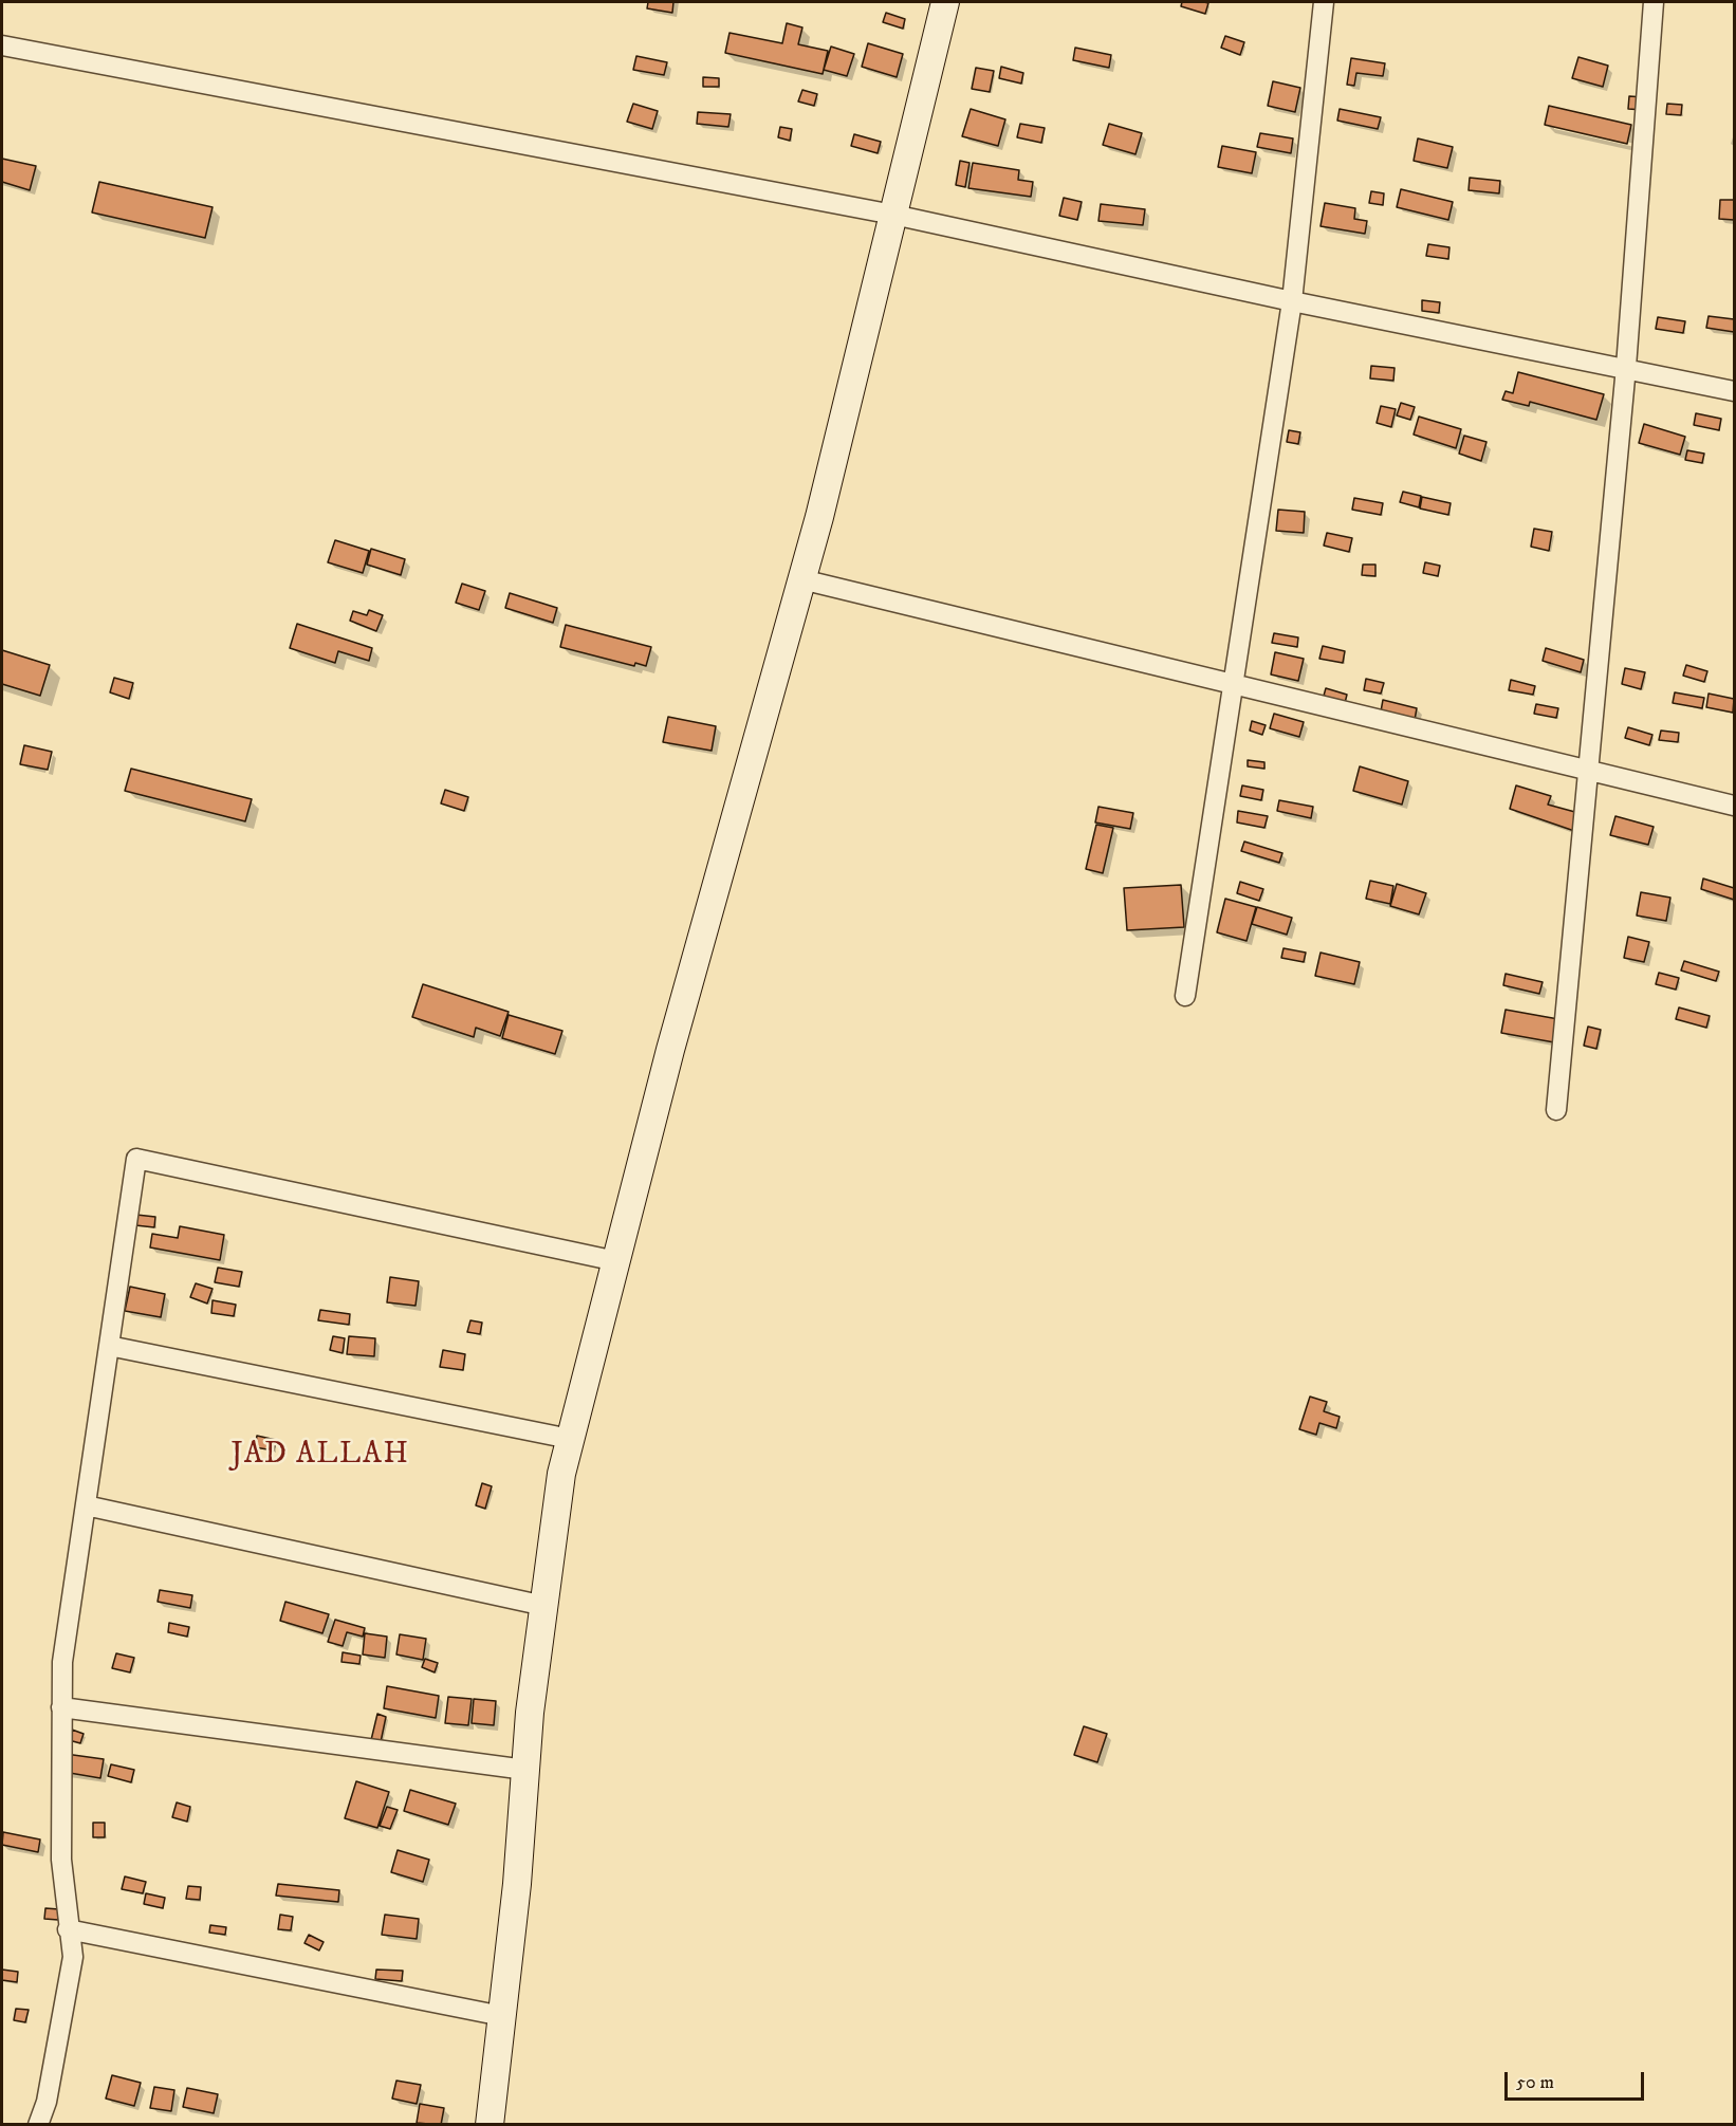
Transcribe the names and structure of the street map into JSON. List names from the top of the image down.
{
  "districts": ["JAD ALLAH"],
  "scale_bar": "50 m"
}
